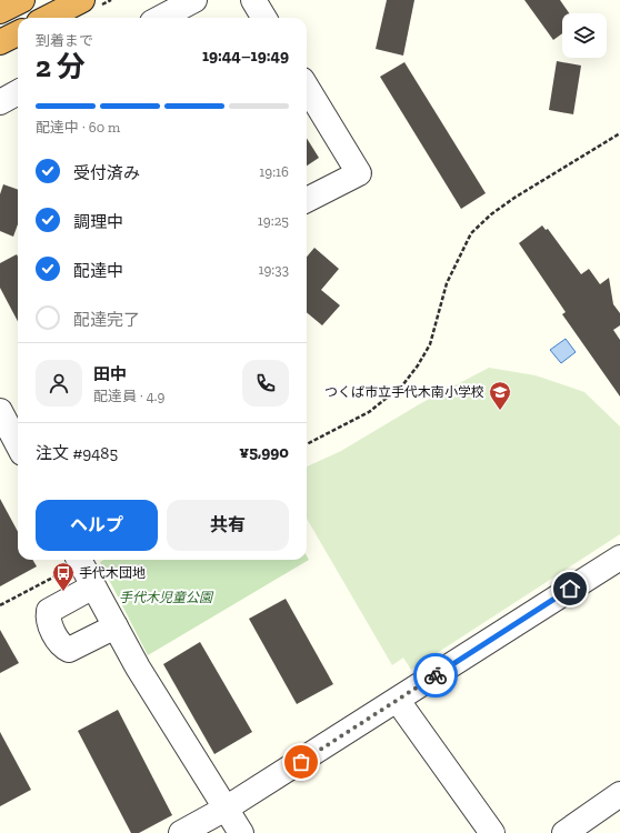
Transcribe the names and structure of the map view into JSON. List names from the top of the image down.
{
  "parks": ["手代木児童公園"],
  "places": {
    "school or university": ["つくば市立手代木南小学校"],
    "bus stop": ["手代木団地"]
  },
  "page": {
    "heading": ["2 分", "到着まで", "19:44–19:49"],
    "panel": [
      "田中",
      "配達員 · 4.9",
      "注文 #9485",
      "¥5,990"
    ],
    "bar": "配達中 · 60 m",
    "list": [
      ["受付済み", "19:16"],
      ["調理中", "19:25"],
      ["配達中", "19:33"],
      "配達完了"
    ],
    "buttons": ["ヘルプ", "共有"]
  }
}
